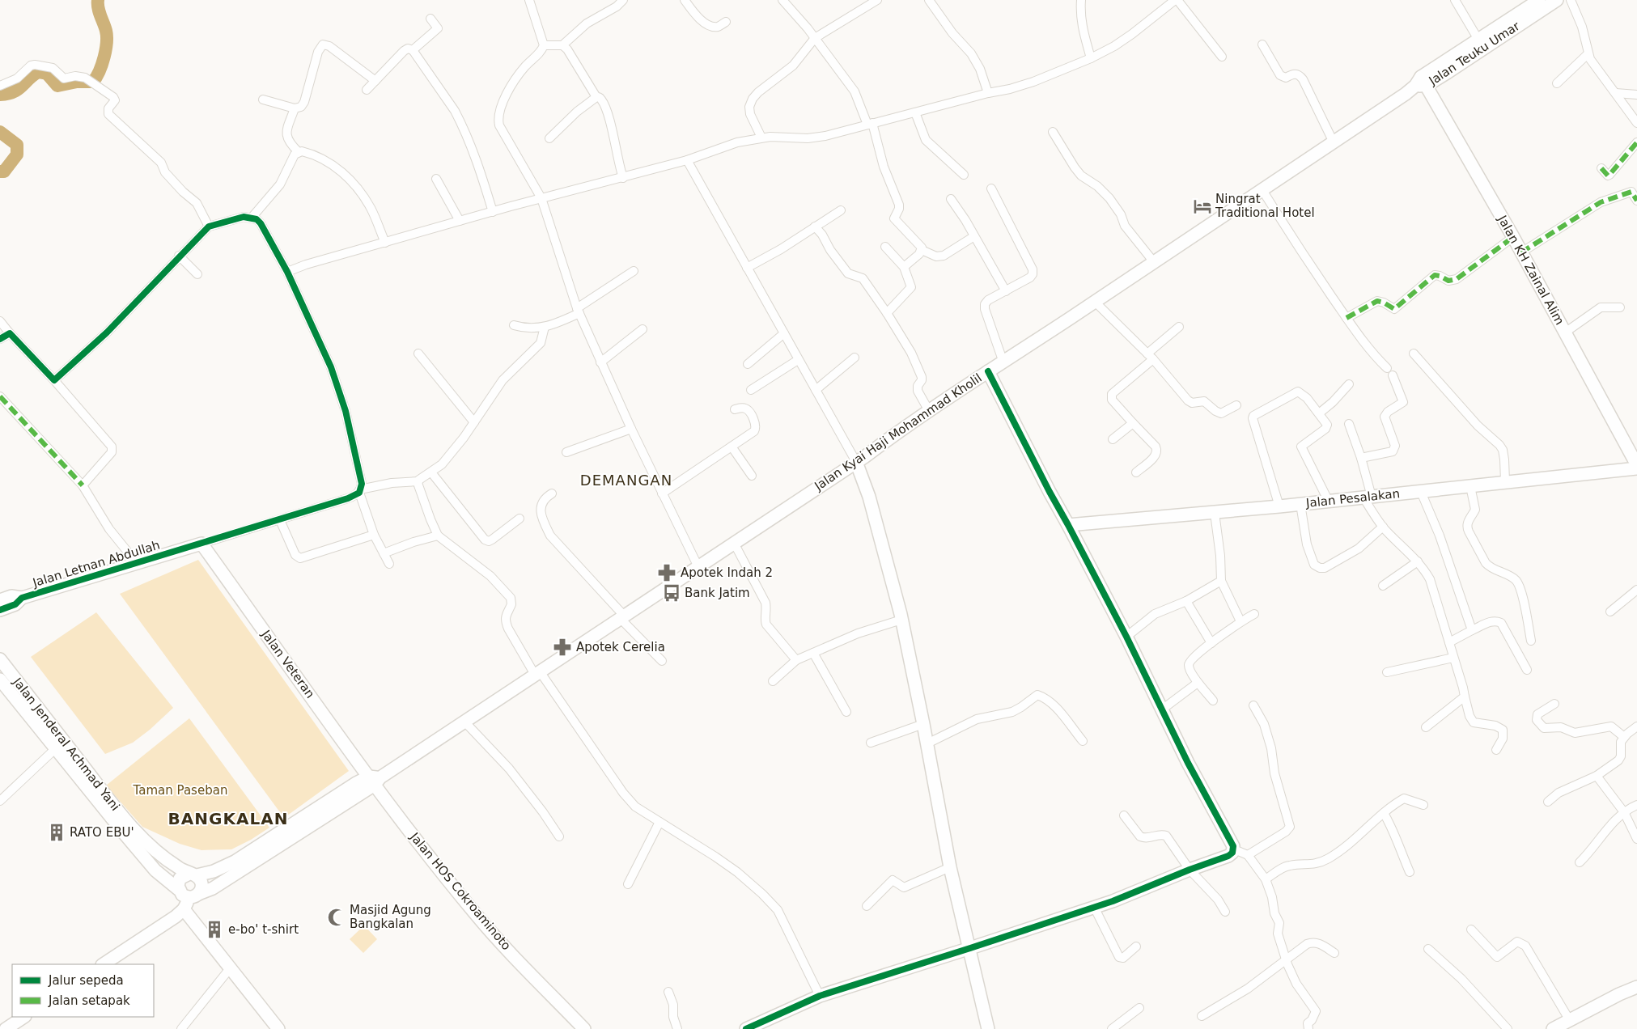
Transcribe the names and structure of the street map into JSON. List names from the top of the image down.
{
  "streets": {
    "street": [
      "Jalan Teuku Umar",
      "Jalan KH Zainal Alim",
      "Jalan Kyai Haji Mohammad Kholil",
      "Jalan Pesalakan",
      "Jalan Letnan Abdullah",
      "Jalan Veteran",
      "Jalan Jenderal Achmad Yani",
      "Jalan HOS Cokroaminoto"
    ]
  },
  "crossings": [
    ["Jalan Teuku Umar", "Jalan KH Zainal Alim"],
    ["Jalan Teuku Umar", "Jalan Kyai Haji Mohammad Kholil"],
    ["Jalan KH Zainal Alim", "Jalan Kyai Haji Mohammad Kholil"],
    ["Jalan Kyai Haji Mohammad Kholil", "Jalan Veteran"],
    ["Jalan Kyai Haji Mohammad Kholil", "Jalan HOS Cokroaminoto"],
    ["Jalan Letnan Abdullah", "Jalan Veteran"],
    ["Jalan Veteran", "Jalan HOS Cokroaminoto"]
  ],
  "districts": ["DEMANGAN", "BANGKALAN"],
  "parks": ["Taman Paseban"],
  "places": {
    "hotel": ["Ningrat Traditional Hotel"],
    "pharmacy": ["Apotek Indah 2", "Apotek Cerelia"],
    "bus stop": ["Bank Jatim"],
    "building": ["RATO EBU'", "e-bo' t-shirt"],
    "mosque": ["Masjid Agung Bangkalan"]
  },
  "legend": ["Jalur sepeda", "Jalan setapak"]
}
